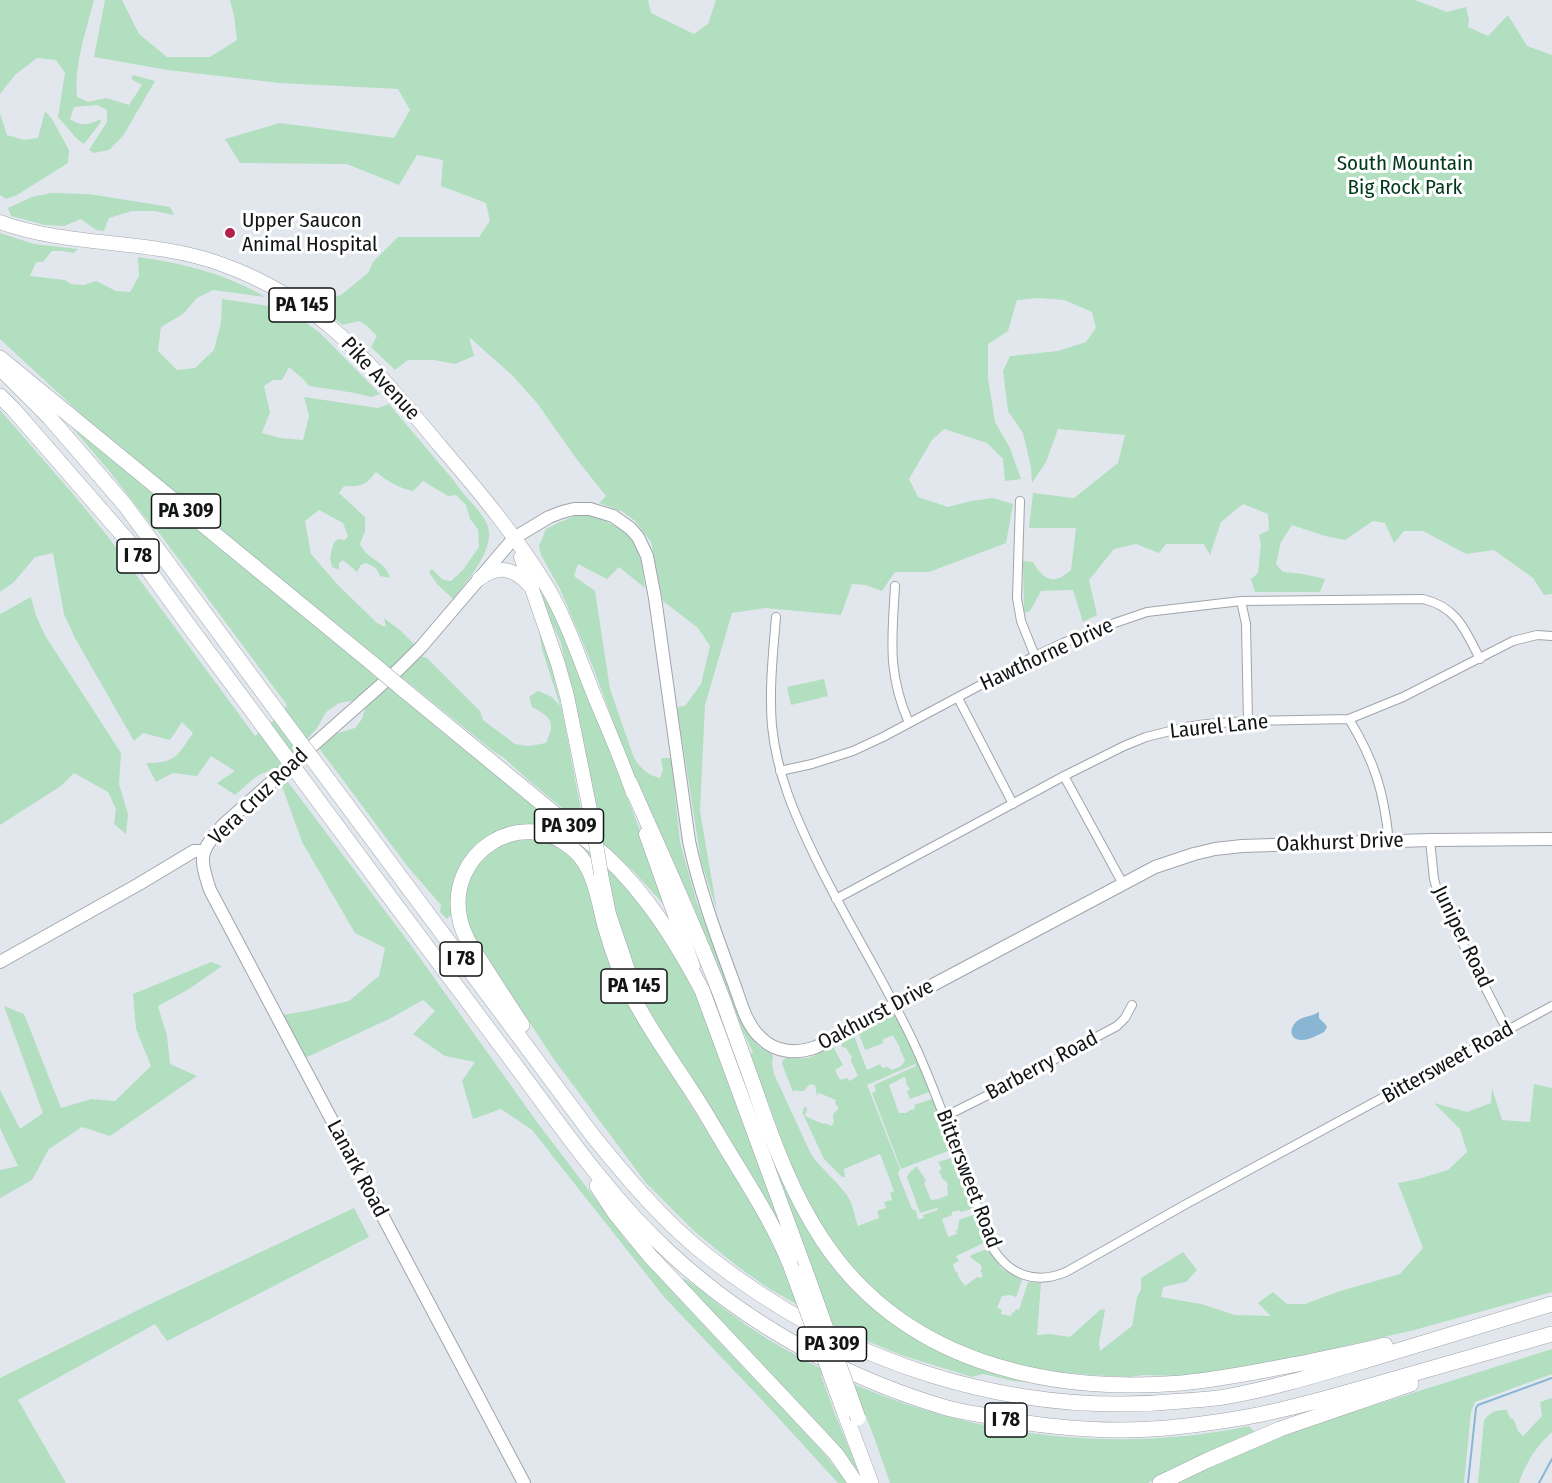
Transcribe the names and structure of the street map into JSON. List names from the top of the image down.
{
  "streets": {
    "highway": ["PA 145", "PA 309", "I 78"],
    "main road": ["Pike Avenue"],
    "street": [
      "Hawthorne Drive",
      "Laurel Lane",
      "Vera Cruz Road",
      "Oakhurst Drive",
      "Juniper Road",
      "Bittersweet Road",
      "Barberry Road",
      "Lanark Road"
    ]
  },
  "crossings": [
    ["PA 145", "Pike Avenue"],
    ["PA 145", "PA 309"],
    ["Pike Avenue", "Oakhurst Drive"],
    ["Hawthorne Drive", "Laurel Lane"],
    ["Hawthorne Drive", "Bittersweet Road"],
    ["Laurel Lane", "Bittersweet Road"],
    ["Vera Cruz Road", "Lanark Road"],
    ["Oakhurst Drive", "Juniper Road"],
    ["Oakhurst Drive", "Bittersweet Road"],
    ["Juniper Road", "Bittersweet Road"],
    ["Bittersweet Road", "Barberry Road"]
  ],
  "parks": ["South Mountain Big Rock Park"],
  "places": ["Upper Saucon Animal Hospital"]
}
